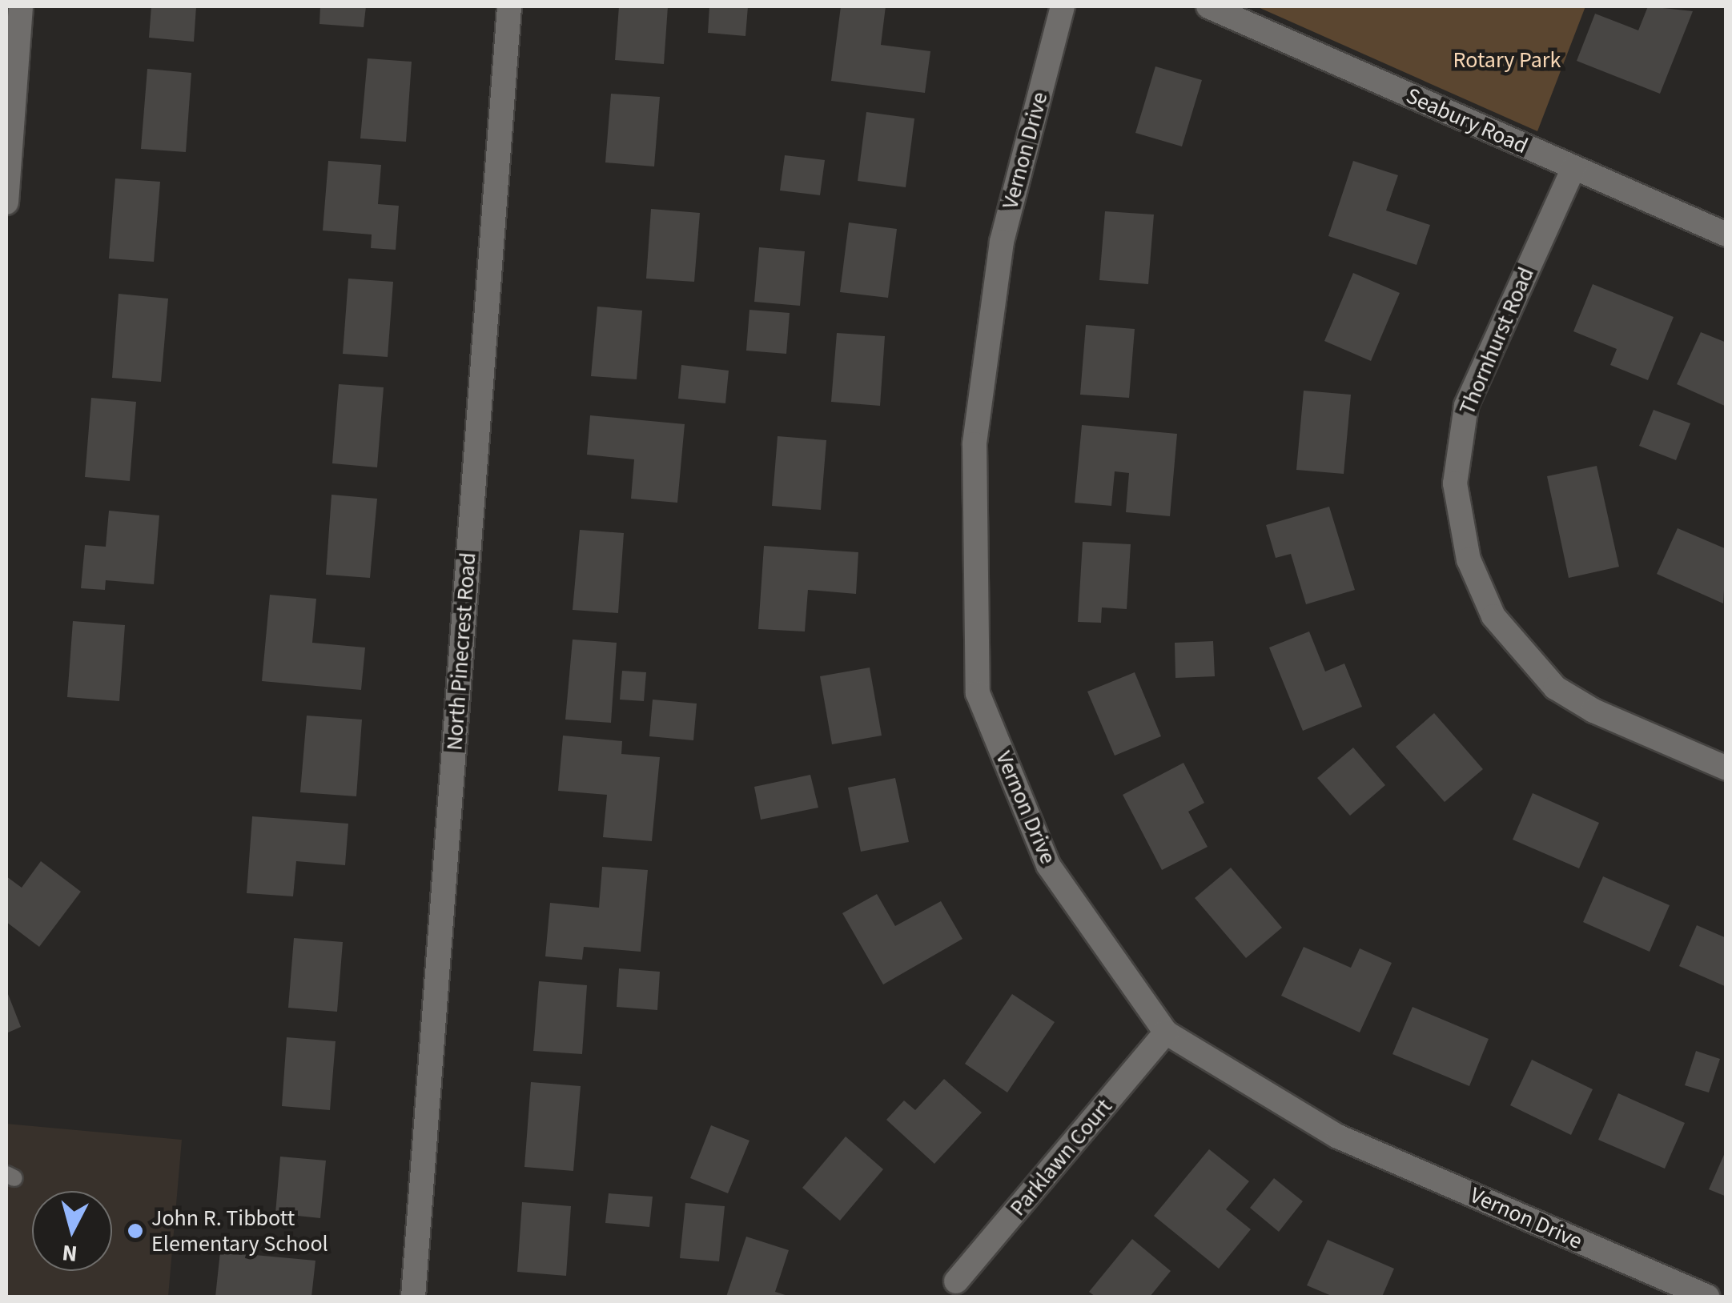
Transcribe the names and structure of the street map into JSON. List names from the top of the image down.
{
  "streets": {
    "street": [
      "Seabury Road",
      "Vernon Drive",
      "Thornhurst Road",
      "North Pinecrest Road",
      "Parklawn Court"
    ]
  },
  "crossings": [
    ["Seabury Road", "Thornhurst Road"],
    ["Vernon Drive", "Parklawn Court"]
  ],
  "parks": ["Rotary Park"],
  "places": ["John R. Tibbott Elementary School"],
  "north": "bottom"
}
